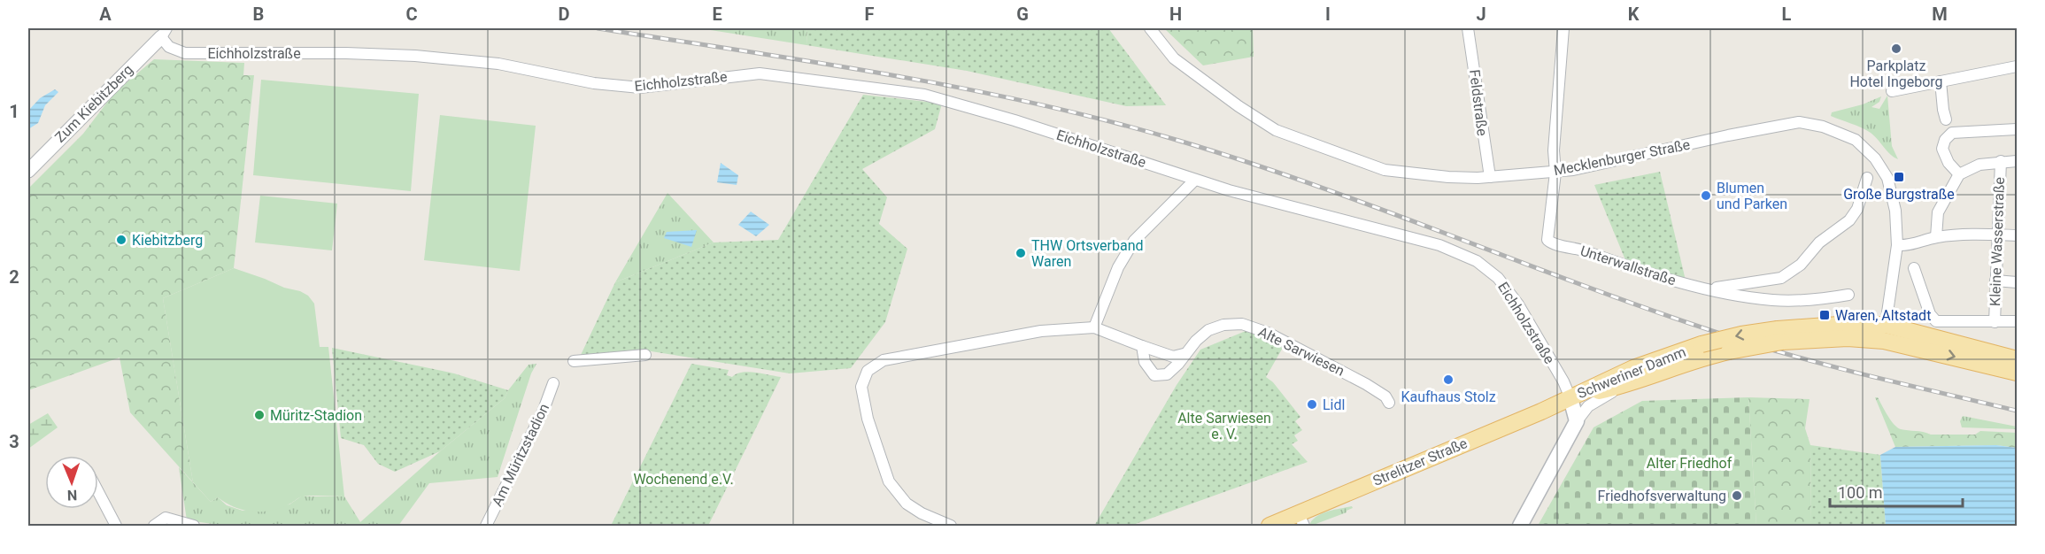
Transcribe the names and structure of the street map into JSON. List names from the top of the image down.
{
  "streets": {
    "main road": ["Schweriner Damm", "Strelitzer Straße"],
    "street": [
      "Eichholzstraße",
      "Feldstraße",
      "Zum Kiebitzberg",
      "Mecklenburger Straße",
      "Kleine Wasserstraße",
      "Unterwallstraße",
      "Alte Sarwiesen",
      "Am Müritzstadion"
    ]
  },
  "crossings": [
    ["Eichholzstraße", "Zum Kiebitzberg"],
    ["Eichholzstraße", "Schweriner Damm"],
    ["Eichholzstraße", "Strelitzer Straße"],
    ["Feldstraße", "Mecklenburger Straße"],
    ["Mecklenburger Straße", "Unterwallstraße"],
    ["Mecklenburger Straße", "Schweriner Damm"],
    ["Schweriner Damm", "Strelitzer Straße"]
  ],
  "parks": ["Alte Sarwiesen e. V.", "Alter Friedhof", "Wochenend e.V."],
  "places": {
    "other": [
      "Parkplatz Hotel Ingeborg",
      "Blumen und Parken",
      "Kiebitzberg",
      "THW Ortsverband Waren",
      "Kaufhaus Stolz",
      "Lidl",
      "Müritz-Stadion",
      "Friedhofsverwaltung"
    ],
    "transit": ["Große Burgstraße", "Waren, Altstadt"]
  },
  "scale_bar": "100 m",
  "north": "bottom",
  "grid": {
    "columns": [
      "A",
      "B",
      "C",
      "D",
      "E",
      "F",
      "G",
      "H",
      "I",
      "J",
      "K",
      "L",
      "M"
    ],
    "rows": ["1", "2", "3"]
  }
}
